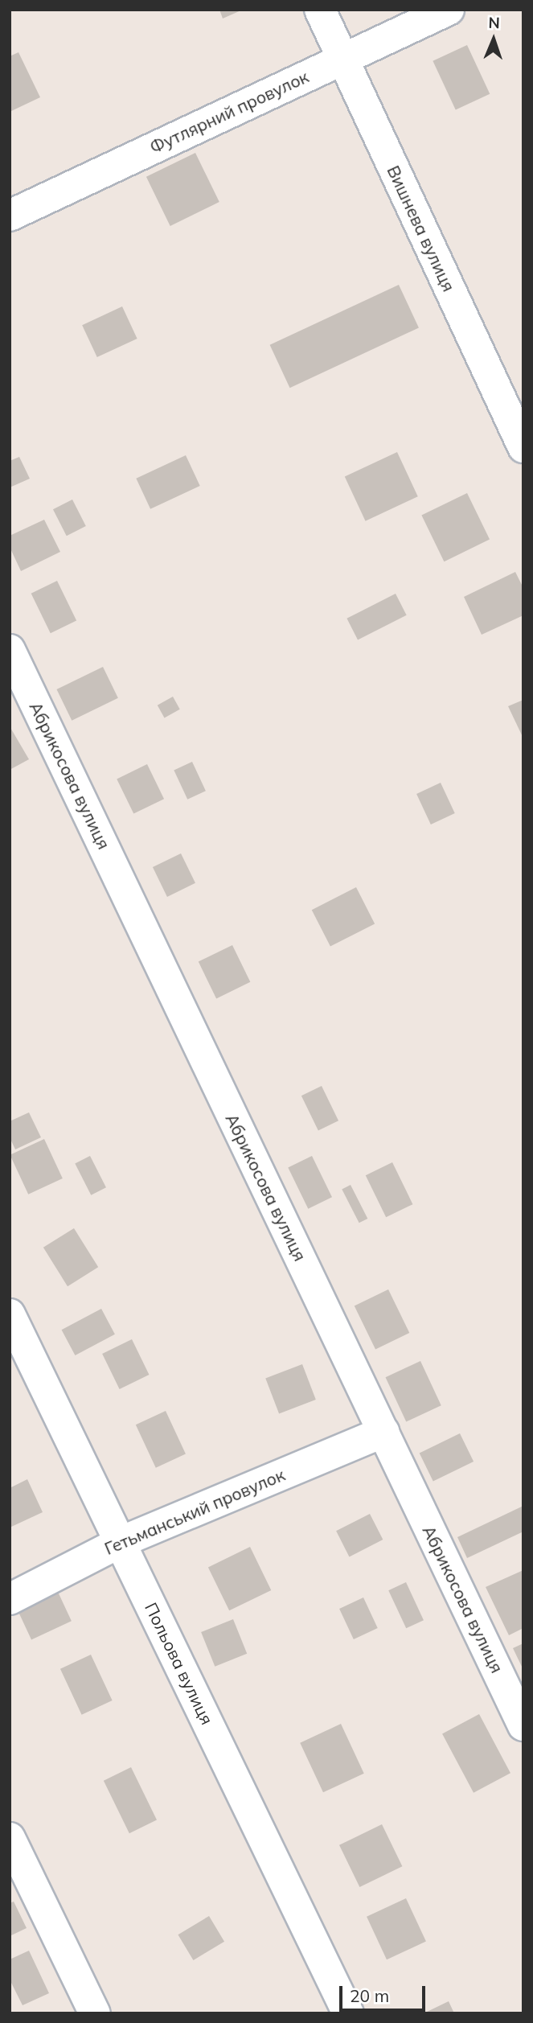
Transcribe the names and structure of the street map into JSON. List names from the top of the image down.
{
  "streets": {
    "street": [
      "Футлярний провулок",
      "Вишнева вулиця",
      "Абрикосова вулиця",
      "Гетьманський провулок",
      "Польова вулиця"
    ]
  },
  "crossings": [
    ["Футлярний провулок", "Вишнева вулиця"],
    ["Абрикосова вулиця", "Гетьманський провулок"],
    ["Гетьманський провулок", "Польова вулиця"]
  ],
  "scale_bar": "20 m",
  "north": "top"
}
